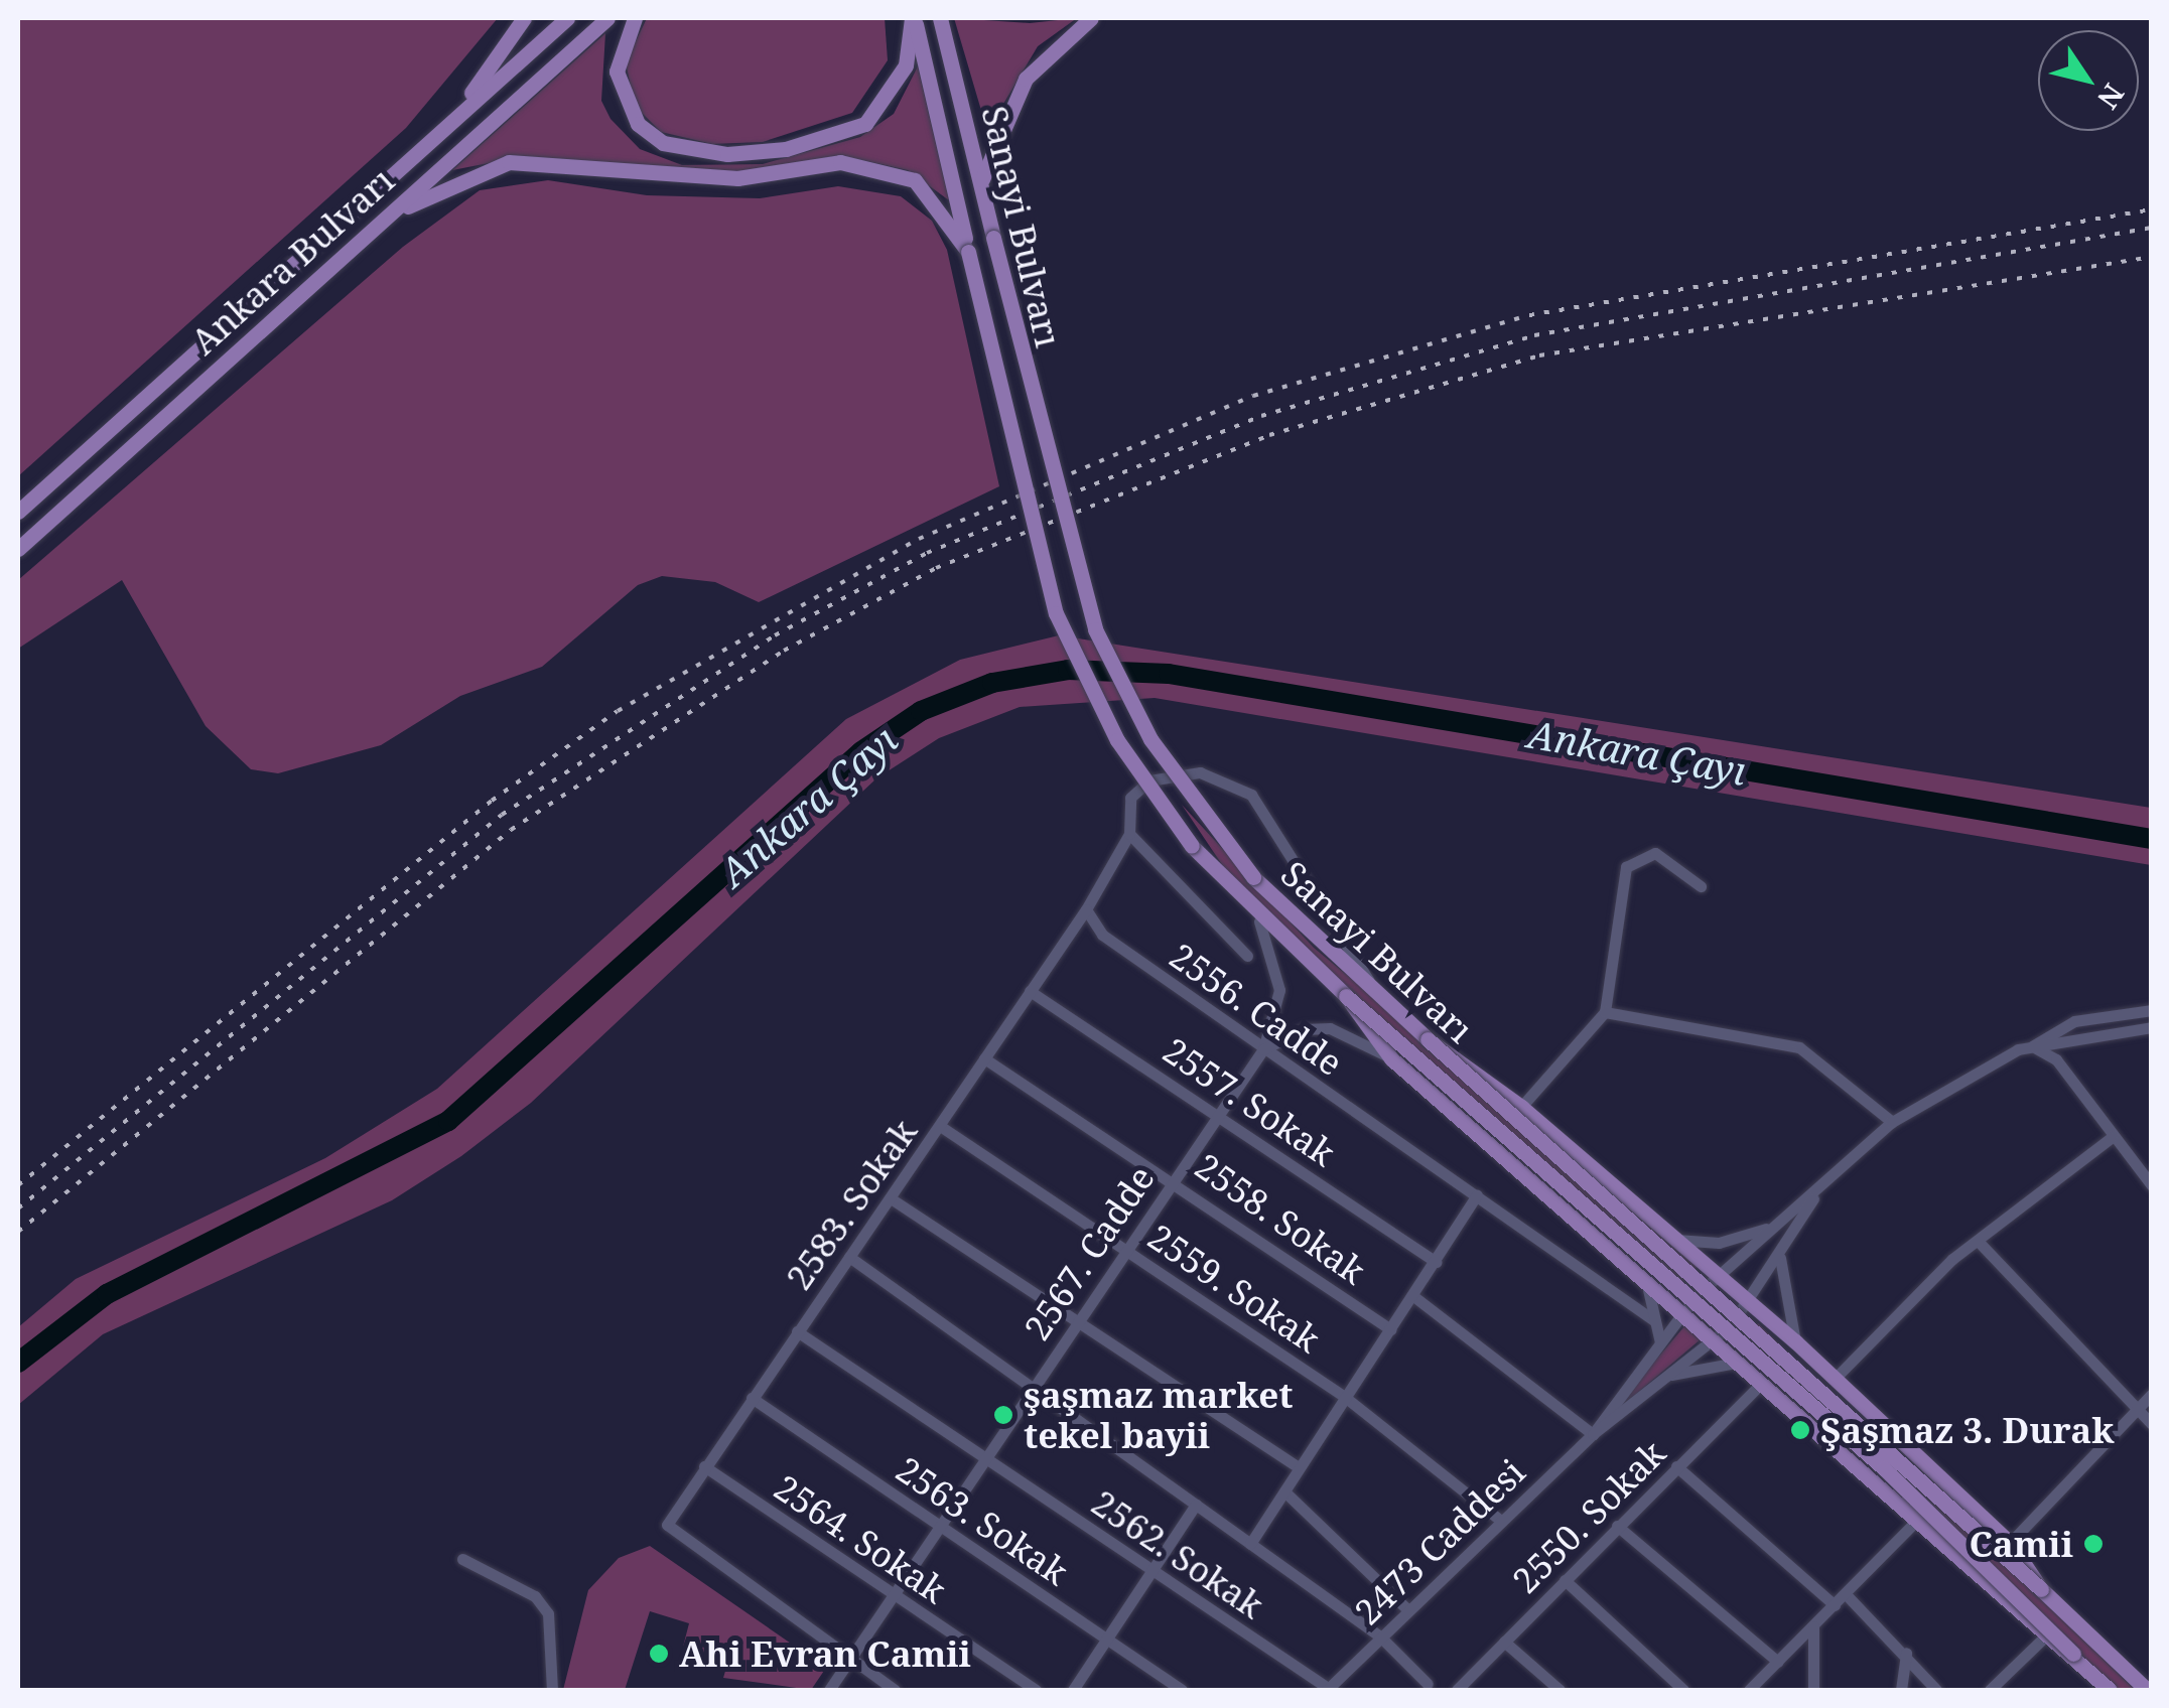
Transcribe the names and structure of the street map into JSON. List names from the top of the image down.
{
  "streets": {
    "main road": ["Sanayi Bulvarı", "Ankara Bulvarı"],
    "street": [
      "2556. Cadde",
      "2557. Sokak",
      "2583. Sokak",
      "2558. Sokak",
      "2567. Cadde",
      "2559. Sokak",
      "2550. Sokak",
      "2563. Sokak",
      "2564. Sokak",
      "2473 Caddesi",
      "2562. Sokak"
    ]
  },
  "crossings": [
    ["2556. Cadde", "2583. Sokak"],
    ["2556. Cadde", "2567. Cadde"],
    ["2557. Sokak", "2583. Sokak"],
    ["2557. Sokak", "2567. Cadde"],
    ["2583. Sokak", "2558. Sokak"],
    ["2583. Sokak", "2567. Cadde"],
    ["2583. Sokak", "2559. Sokak"],
    ["2583. Sokak", "2563. Sokak"],
    ["2583. Sokak", "2564. Sokak"],
    ["2583. Sokak", "2562. Sokak"],
    ["2558. Sokak", "2567. Cadde"],
    ["2567. Cadde", "2559. Sokak"],
    ["2567. Cadde", "2563. Sokak"],
    ["2567. Cadde", "2564. Sokak"],
    ["2567. Cadde", "2562. Sokak"],
    ["2559. Sokak", "2473 Caddesi"],
    ["2473 Caddesi", "2562. Sokak"]
  ],
  "water": ["Ankara Çayı"],
  "places": [
    "şaşmaz market tekel bayii",
    "Şaşmaz 3. Durak",
    "Camii",
    "Ahi Evran Camii"
  ],
  "north": "bottom right"
}
